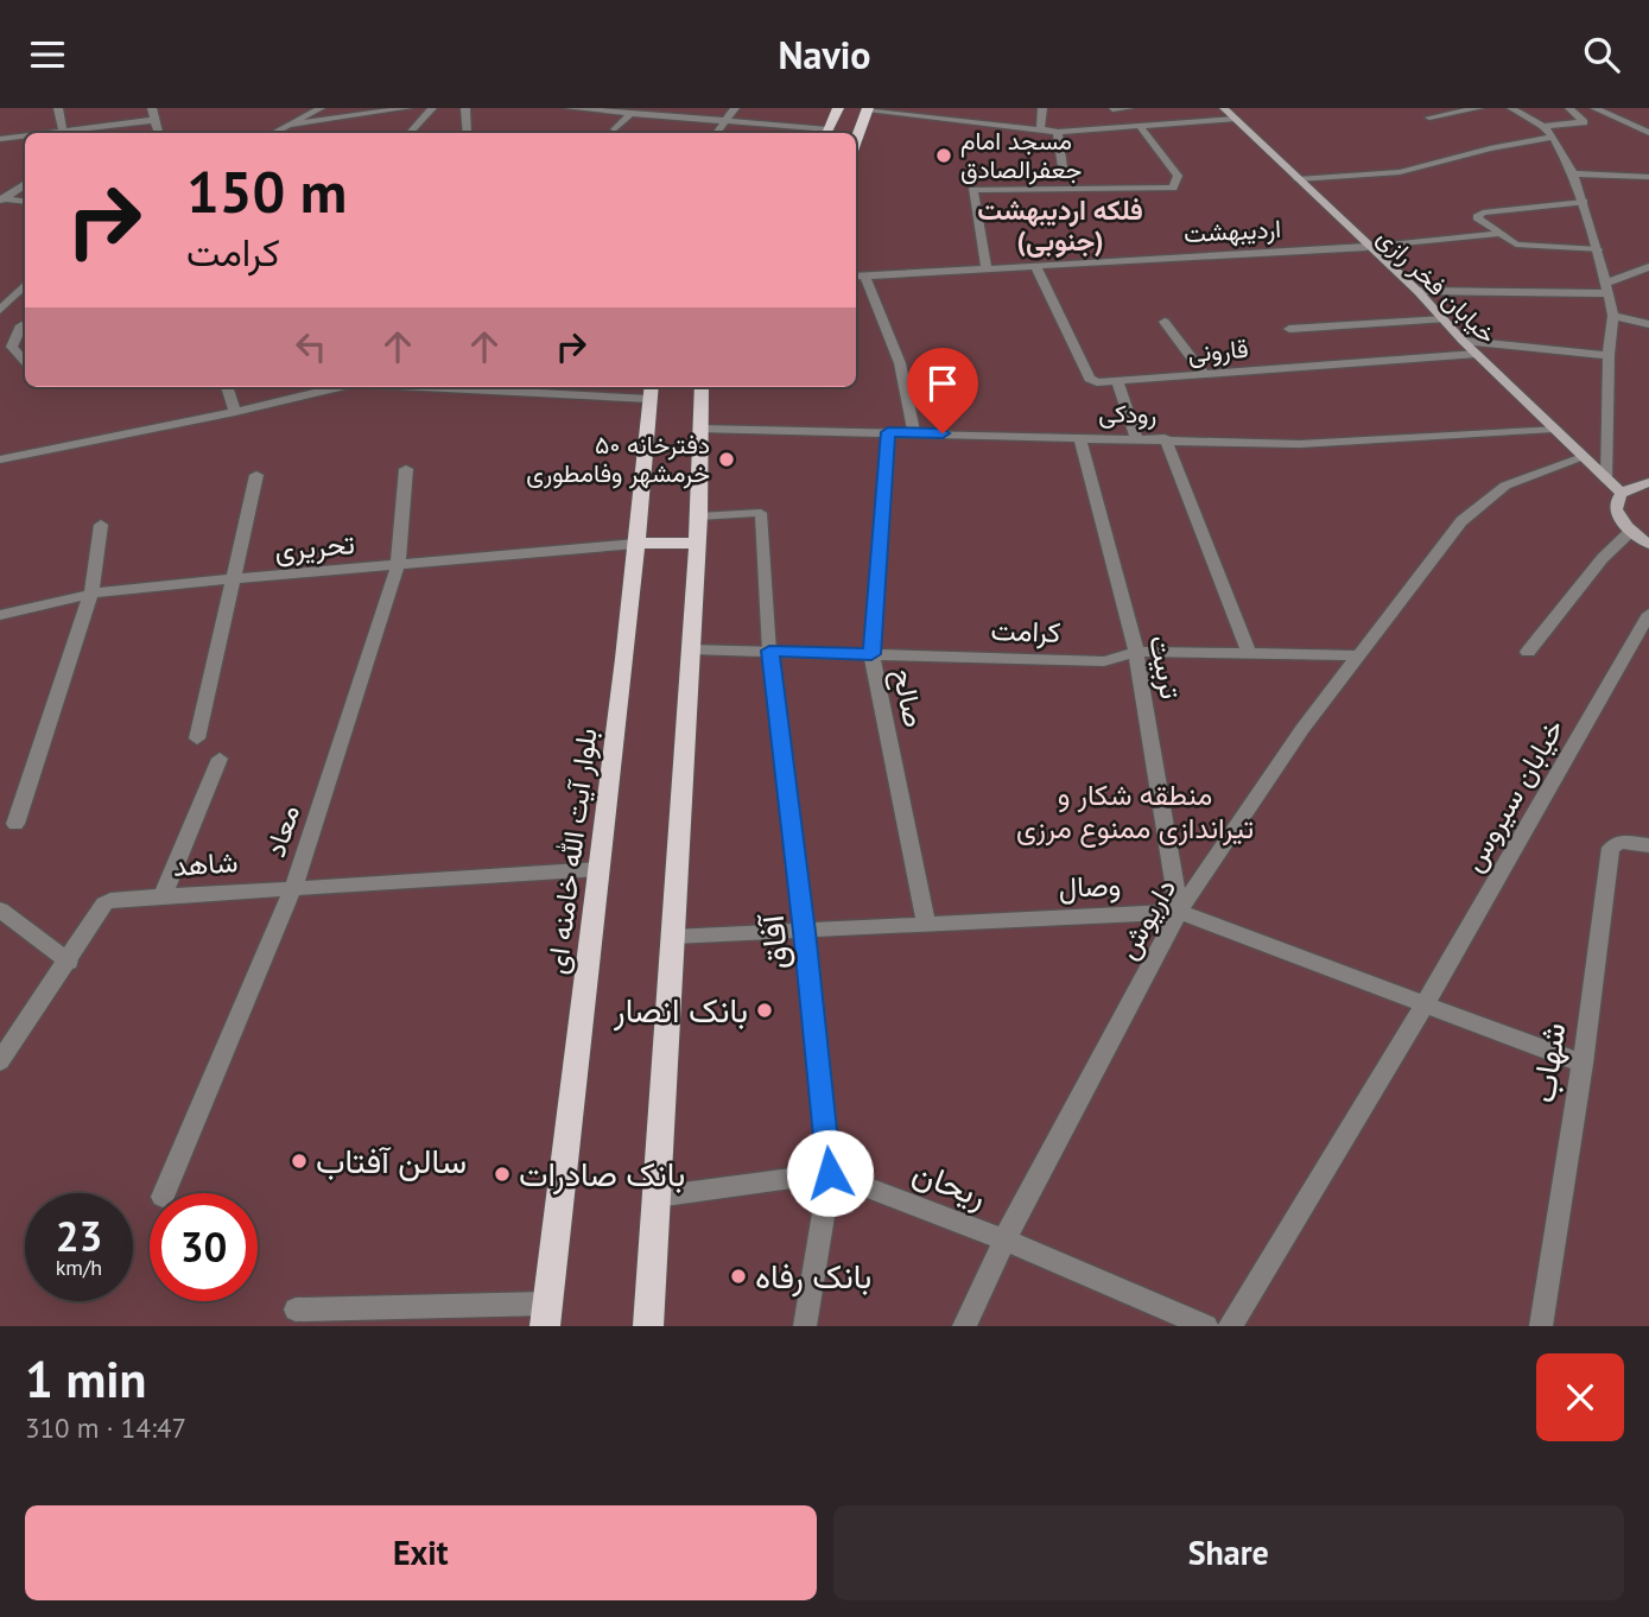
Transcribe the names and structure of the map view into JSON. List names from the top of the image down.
{
  "streets": {
    "main road": ["خیابان فخر رازی", "بلوار آیت الله خامنه ای"],
    "street": [
      "اردیبهشت",
      "قارونی",
      "رودکی",
      "تحریری",
      "کرامت",
      "تربیت",
      "صالح",
      "خیابان سیروس",
      "معاد",
      "شاهد",
      "وصال",
      "داریوش",
      "آفاق",
      "شهاب",
      "ریحان"
    ]
  },
  "crossings": [
    ["اردیبهشت", "خیابان فخر رازی"],
    ["اردیبهشت", "قارونی"],
    ["خیابان فخر رازی", "قارونی"],
    ["خیابان فخر رازی", "رودکی"],
    ["خیابان فخر رازی", "داریوش"],
    ["رودکی", "تربیت"],
    ["رودکی", "صالح"],
    ["تحریری", "معاد"],
    ["تحریری", "بلوار آیت الله خامنه ای"],
    ["کرامت", "تربیت"],
    ["کرامت", "صالح"],
    ["کرامت", "داریوش"],
    ["کرامت", "آفاق"],
    ["تربیت", "وصال"],
    ["تربیت", "داریوش"],
    ["صالح", "وصال"],
    ["خیابان سیروس", "وصال"],
    ["معاد", "شاهد"],
    ["بلوار آیت الله خامنه ای", "شاهد"],
    ["وصال", "داریوش"],
    ["وصال", "آفاق"],
    ["وصال", "شهاب"],
    ["داریوش", "ریحان"],
    ["آفاق", "ریحان"]
  ],
  "districts": ["فلکه اردیبهشت (جنوبی)"],
  "parks": ["منطقه شکار و تیراندازی ممنوع مرزی"],
  "places": [
    "مسجد امام جعفرالصادق",
    "دفترخانه ۵۰ خرمشهر وفامطوری",
    "بانک انصار",
    "سالن آفتاب",
    "بانک صادرات",
    "بانک رفاه"
  ],
  "page": {
    "header": "Navio",
    "turn": ["150 m", "کرامت"],
    "speed": "23 km/h",
    "limit": "30",
    "heading": ["1 min", "310 m · 14:47"],
    "buttons": ["Exit", "Share"]
  }
}
